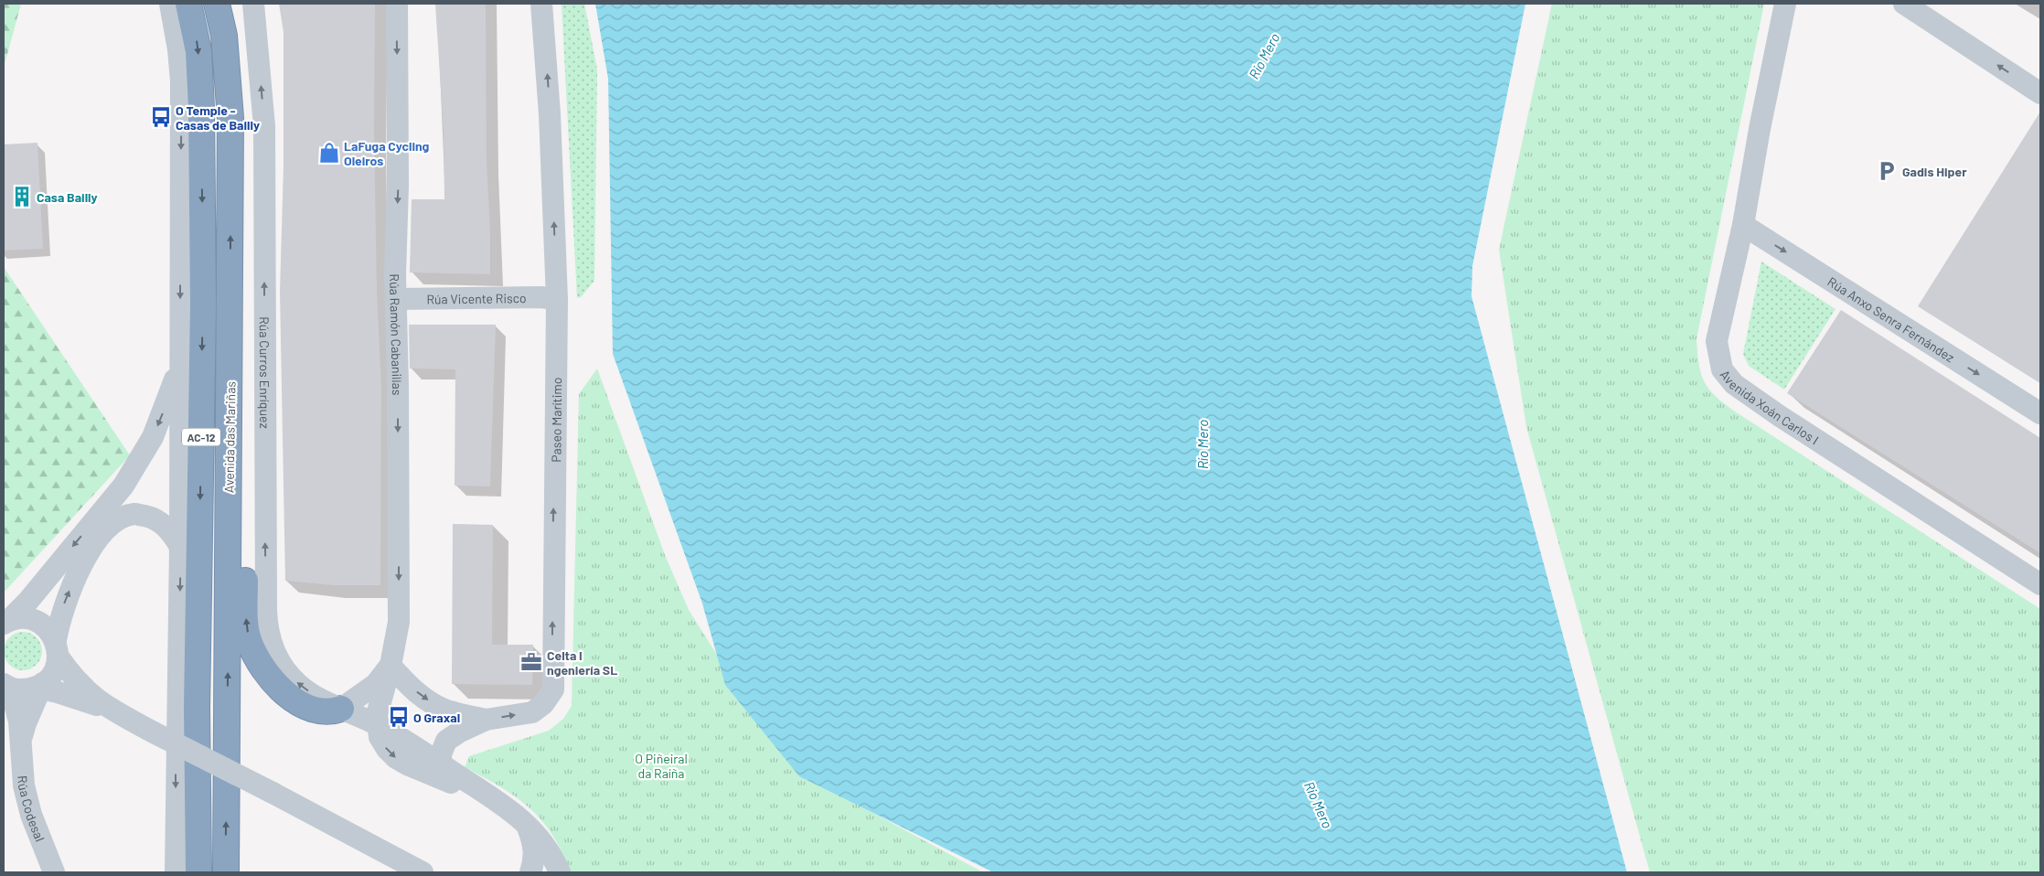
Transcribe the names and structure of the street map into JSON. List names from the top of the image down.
{
  "streets": {
    "highway": ["AC-12", "Avenida das Mariñas"],
    "street": [
      "Rúa Vicente Risco",
      "Rúa Anxo Senra Fernández",
      "Rúa Ramón Cabanillas",
      "Rúa Curros Enríquez",
      "Avenida Xoán Carlos I",
      "Paseo Marítimo",
      "Rúa Codesal"
    ]
  },
  "crossings": [
    ["Rúa Vicente Risco", "Rúa Ramón Cabanillas"],
    ["Rúa Vicente Risco", "Paseo Marítimo"],
    ["Rúa Anxo Senra Fernández", "Avenida Xoán Carlos I"],
    ["Rúa Ramón Cabanillas", "Rúa Curros Enríquez"],
    ["Rúa Curros Enríquez", "Paseo Marítimo"]
  ],
  "one_way": ["Rúa Anxo Senra Fernández", "Rúa Ramón Cabanillas", "Paseo Marítimo"],
  "water": ["Río Mero"],
  "parks": ["O Piñeiral da Raíña"],
  "places": {
    "bus stop": ["O Temple - Casas de Bailly", "O Graxal"],
    "shop": ["LaFuga Cycling Oleiros"],
    "parking": ["Gadis Hiper"],
    "building": ["Casa Bailly"],
    "office": ["Celta I ngeniería SL"]
  }
}
